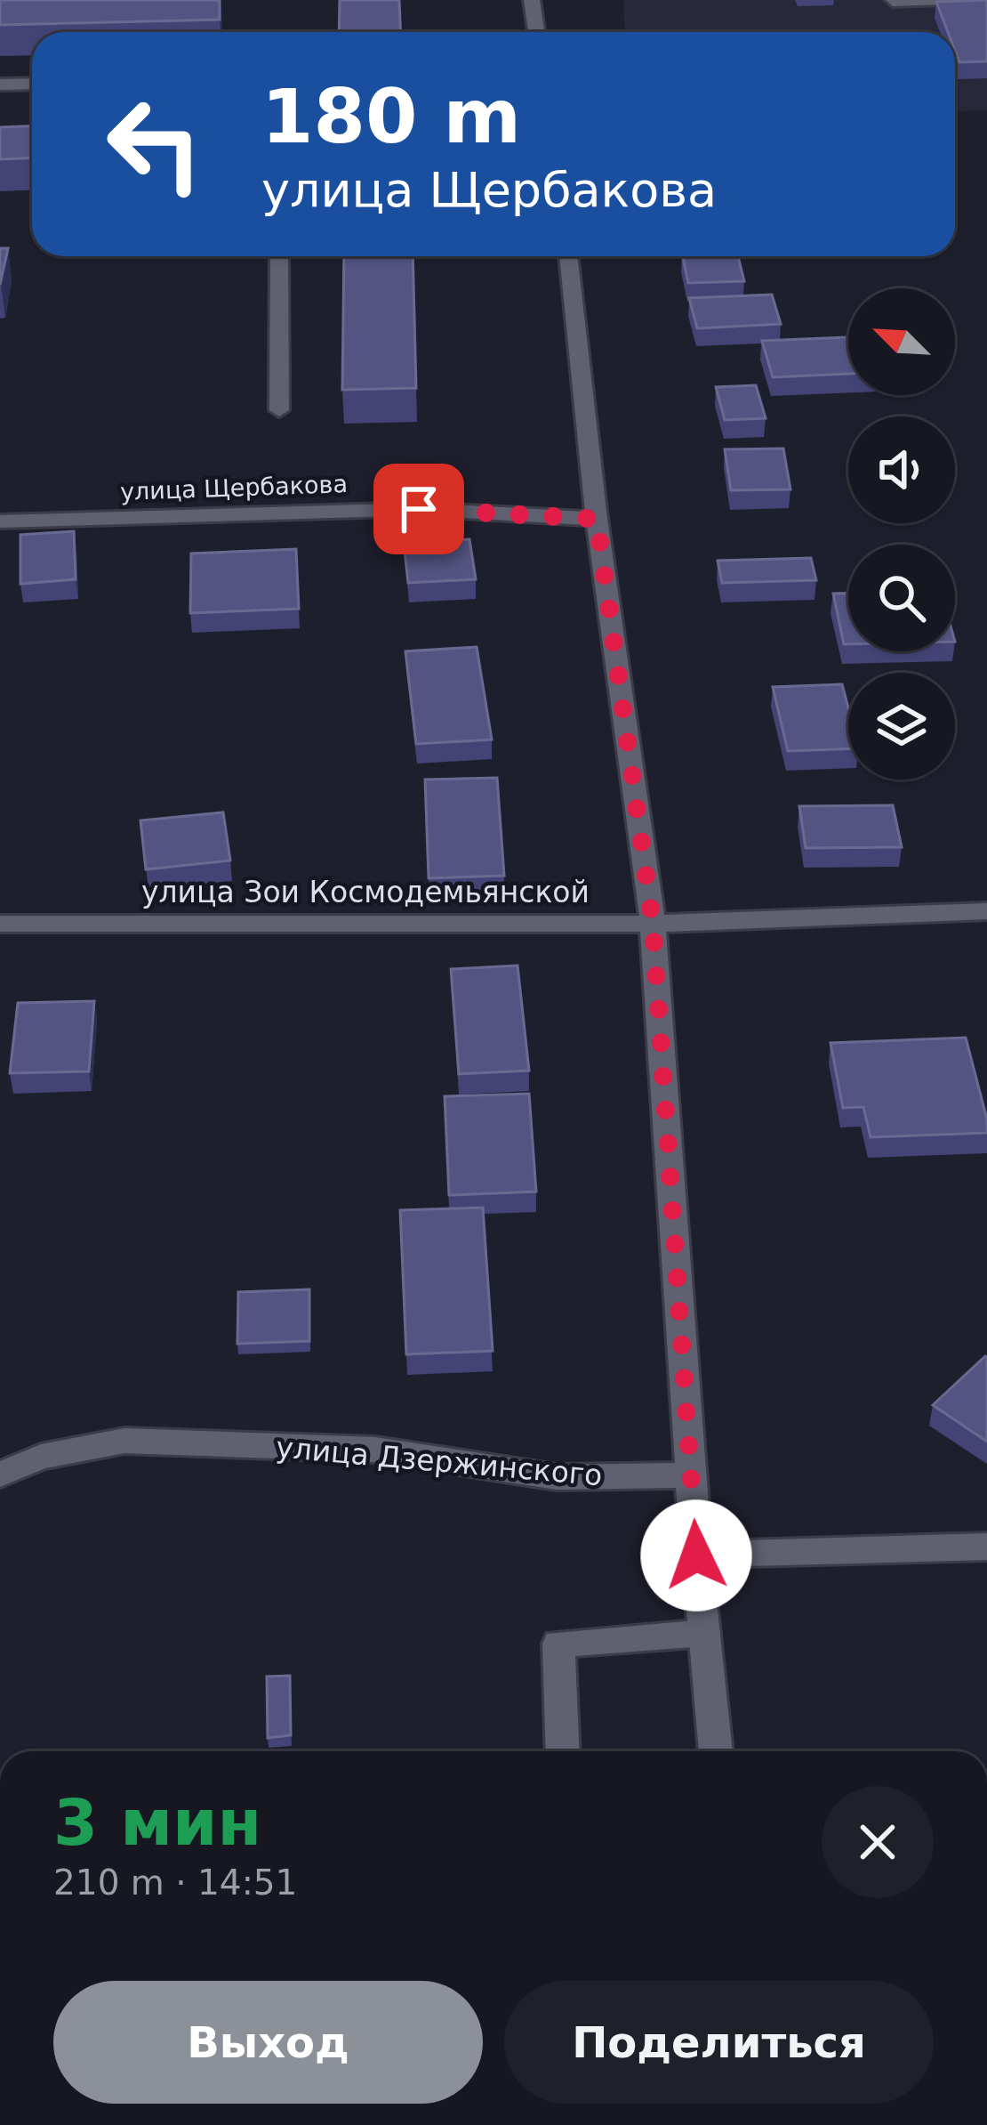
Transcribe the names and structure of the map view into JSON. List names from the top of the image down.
{
  "streets": {
    "street": ["улица Щербакова", "улица Зои Космодемьянской", "улица Дзержинского"]
  },
  "north": "top left",
  "page": {
    "turn": ["180 m", "улица Щербакова"],
    "heading": ["3 мин", "210 m · 14:51"],
    "buttons": ["Выход", "Поделиться"]
  }
}
